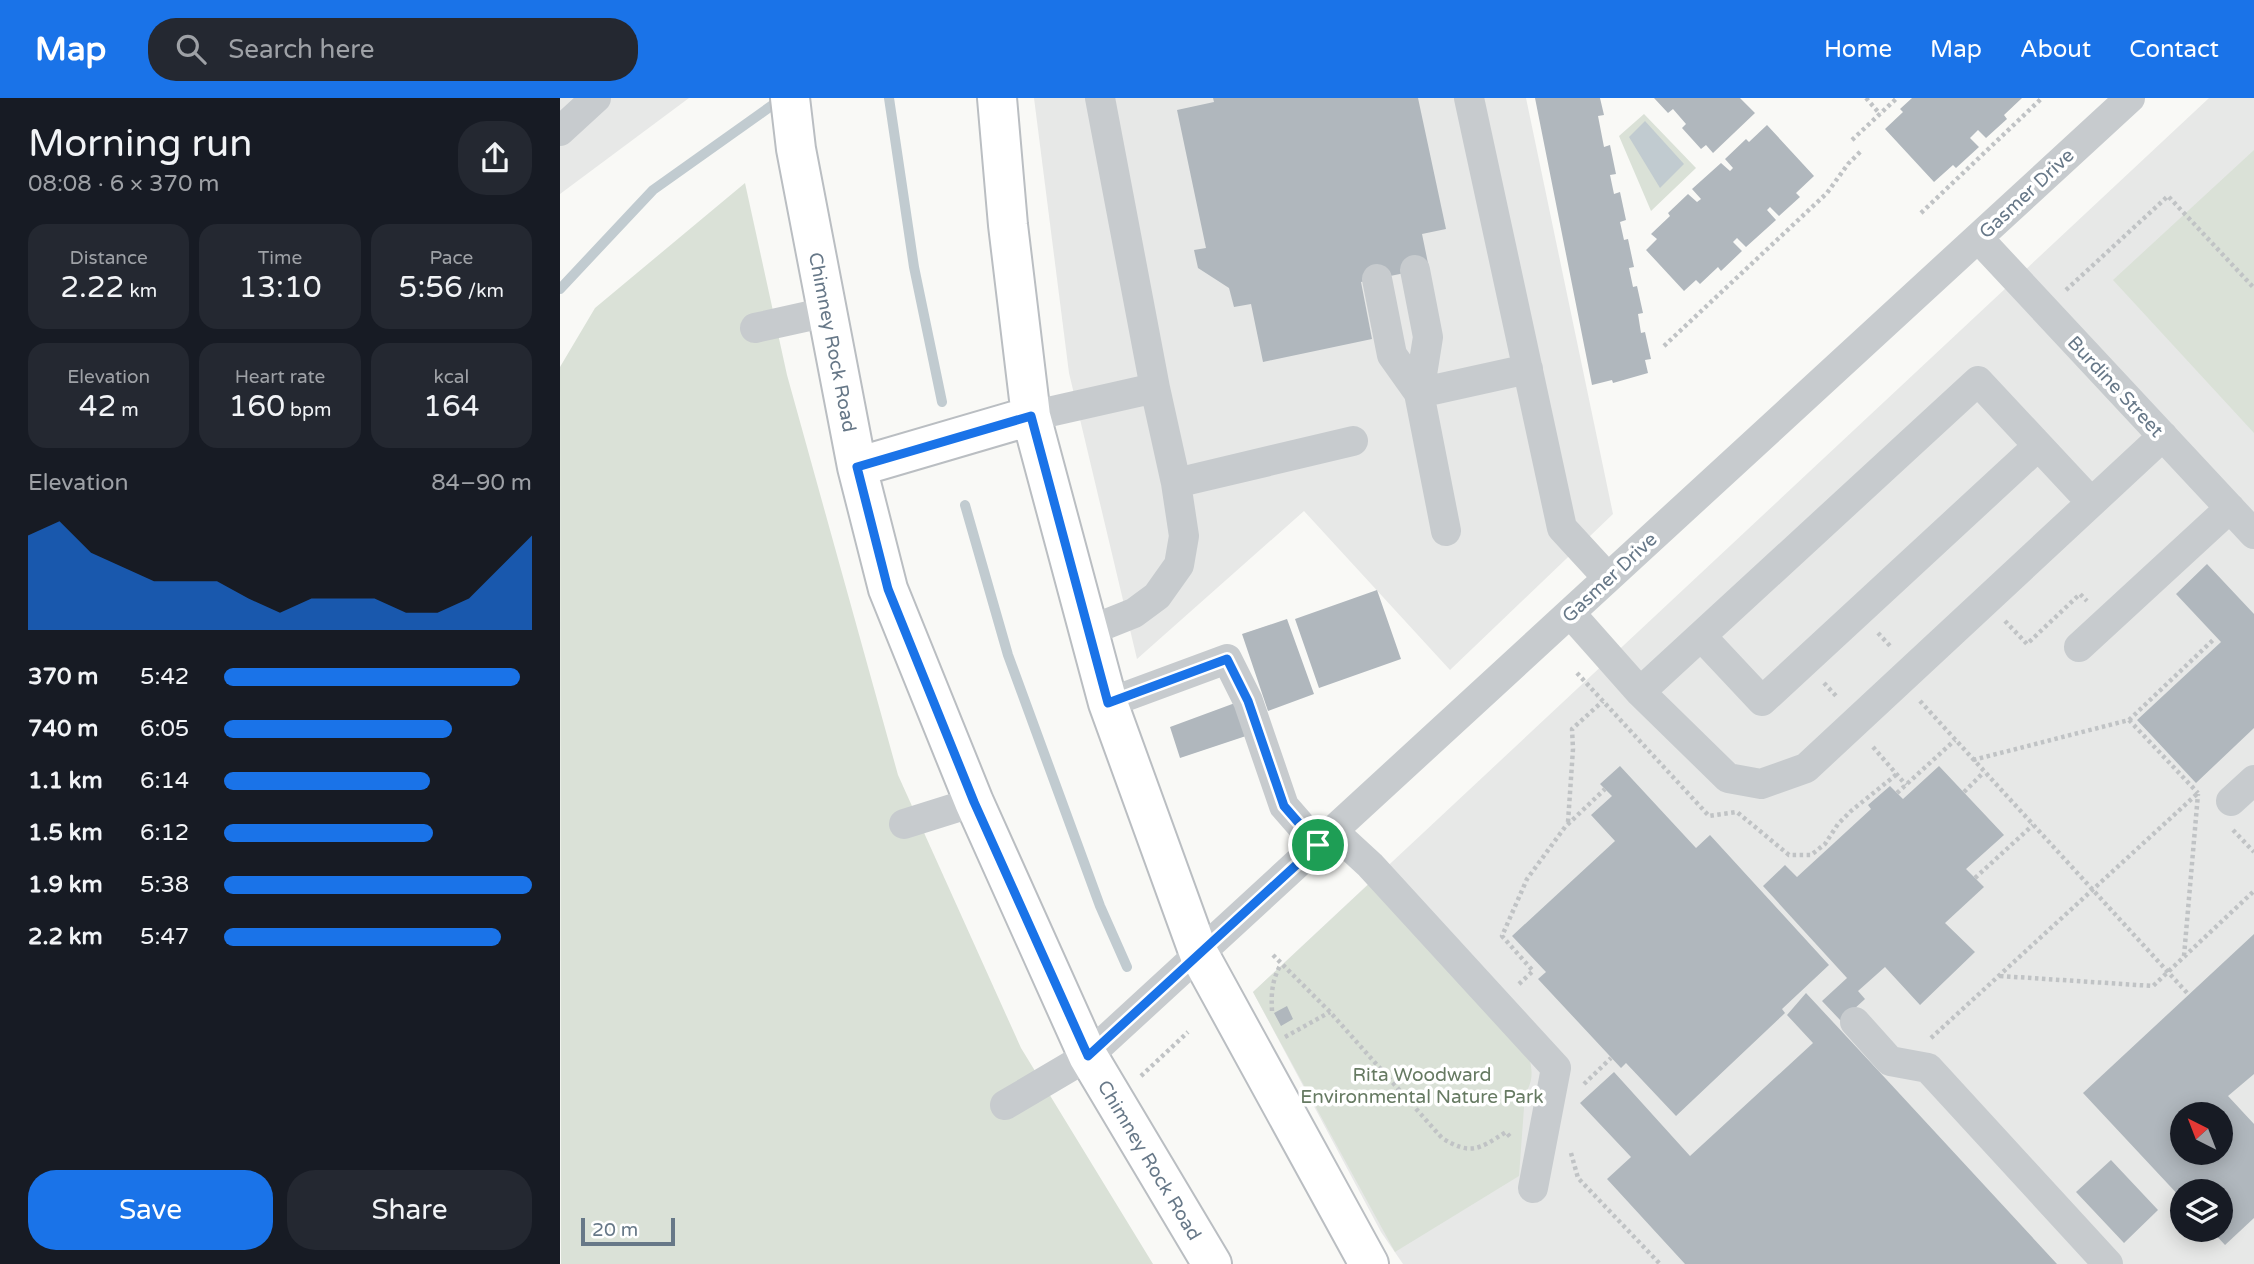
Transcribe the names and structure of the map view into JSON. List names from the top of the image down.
{
  "streets": {
    "main road": ["Chimney Rock Road"],
    "street": ["Gasmer Drive", "Burdine Street"]
  },
  "crossings": [
    ["Gasmer Drive", "Chimney Rock Road"],
    ["Gasmer Drive", "Burdine Street"]
  ],
  "parks": ["Rita Woodward Environmental Nature Park"],
  "scale_bar": "20 m",
  "north": "top left",
  "page": {
    "header": "Map",
    "search": "Search here",
    "nav": [
      "Home",
      "Map",
      "About",
      "Contact"
    ],
    "heading": ["Morning run", "08:08 · 6 × 370 m"],
    "stats": [
      ["Distance", "2.22 km"],
      ["Time", "13:10"],
      ["Pace", "5:56 /km"],
      ["Elevation", "42 m"],
      ["Heart rate", "160 bpm"],
      ["kcal", "164"]
    ],
    "chart": ["Elevation", "84–90 m"],
    "list": [
      {
        "name": "370 m",
        "note": "5:42"
      },
      {
        "name": "740 m",
        "note": "6:05"
      },
      {
        "name": "1.1 km",
        "note": "6:14"
      },
      {
        "name": "1.5 km",
        "note": "6:12"
      },
      {
        "name": "1.9 km",
        "note": "5:38"
      },
      {
        "name": "2.2 km",
        "note": "5:47"
      }
    ],
    "buttons": ["Save", "Share"],
    "scale": "20 m"
  }
}
